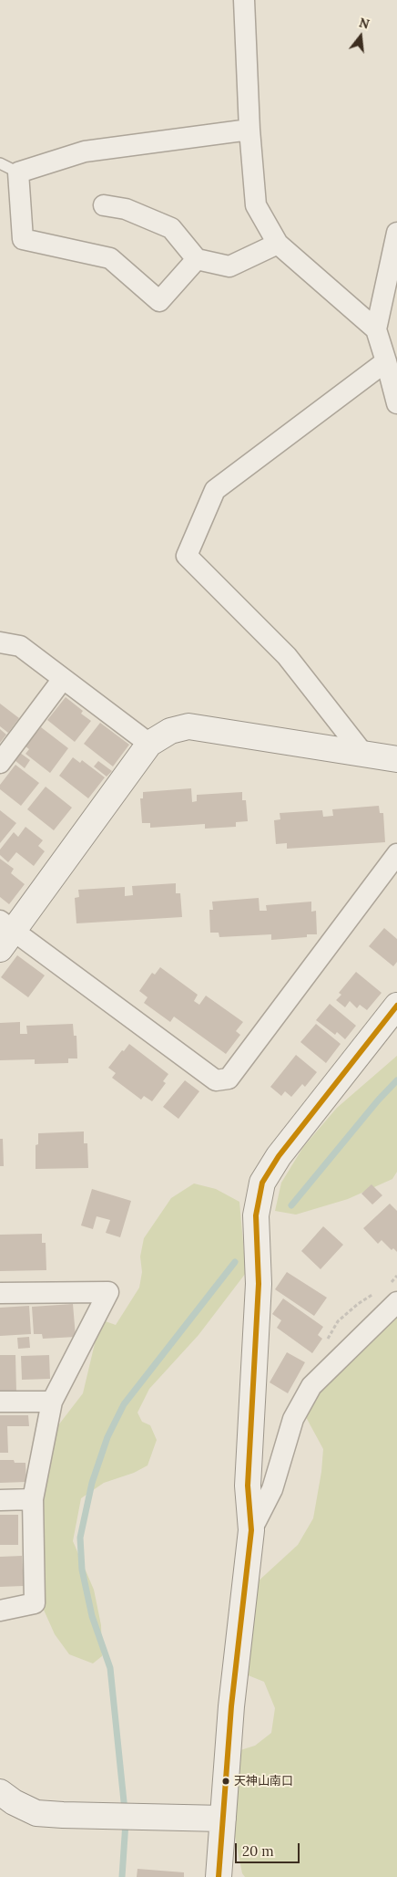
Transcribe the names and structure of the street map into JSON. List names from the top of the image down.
{
  "places": ["天神山南口"],
  "scale_bar": "20 m",
  "north": "top"
}
